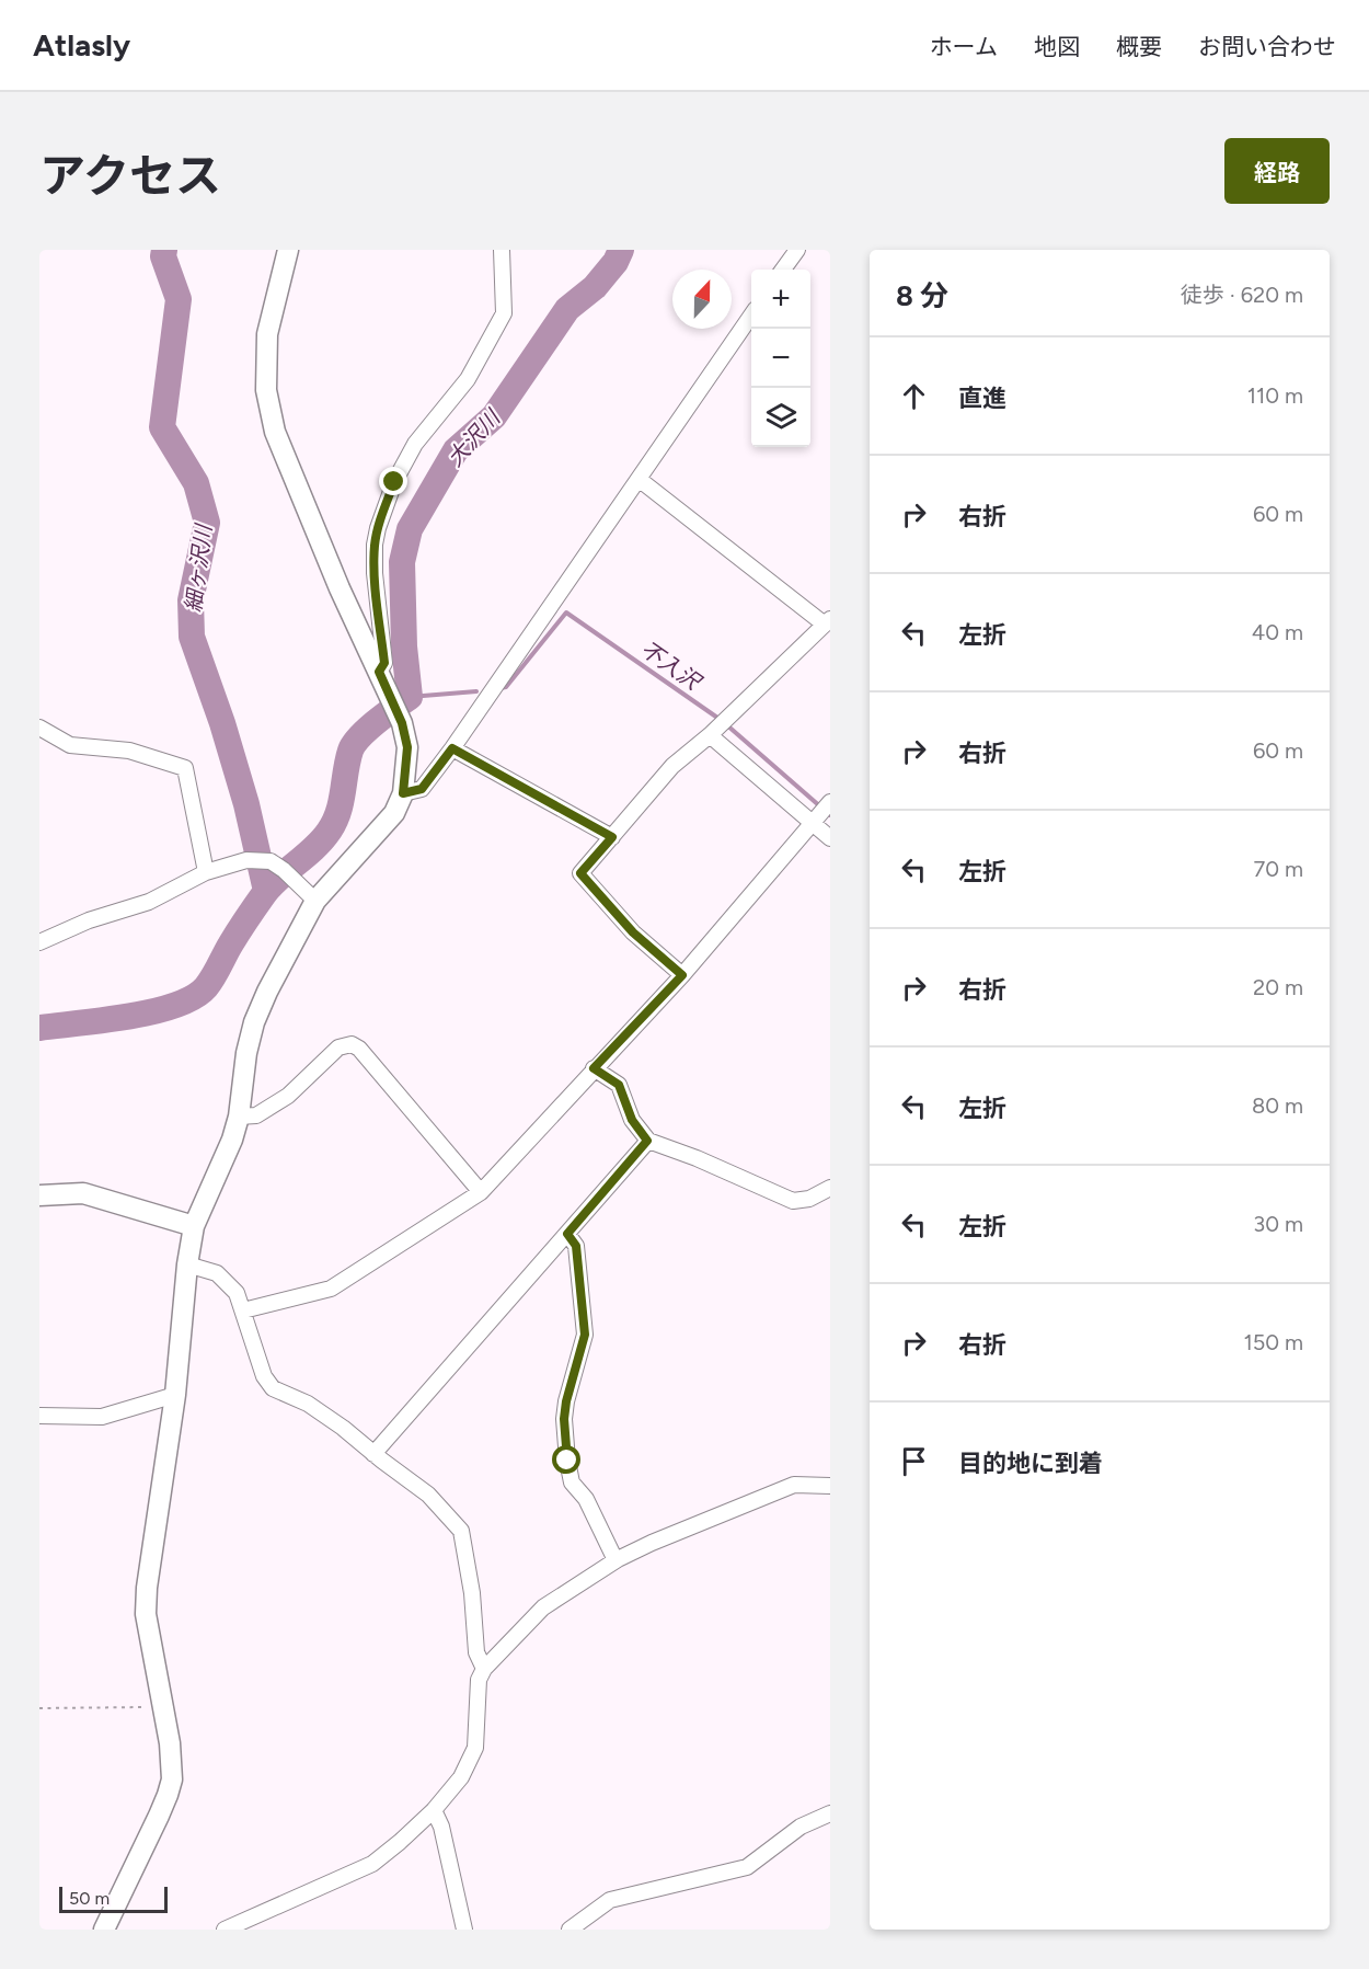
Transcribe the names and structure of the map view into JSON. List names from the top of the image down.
{
  "water": ["大沢川", "細ヶ沢川", "不入沢"],
  "scale_bar": "50 m",
  "north": "top",
  "page": {
    "header": "Atlasly",
    "nav": [
      "ホーム",
      "地図",
      "概要",
      "お問い合わせ"
    ],
    "title": "アクセス",
    "buttons": "経路",
    "heading": ["8 分", "徒歩 · 620 m"],
    "map_buttons": ["+", "−"],
    "list": [
      ["直進", "110 m"],
      ["右折", "60 m"],
      ["左折", "40 m"],
      ["右折", "60 m"],
      ["左折", "70 m"],
      ["右折", "20 m"],
      ["左折", "80 m"],
      ["左折", "30 m"],
      ["右折", "150 m"],
      "目的地に到着"
    ],
    "scale": "50 m"
  }
}
